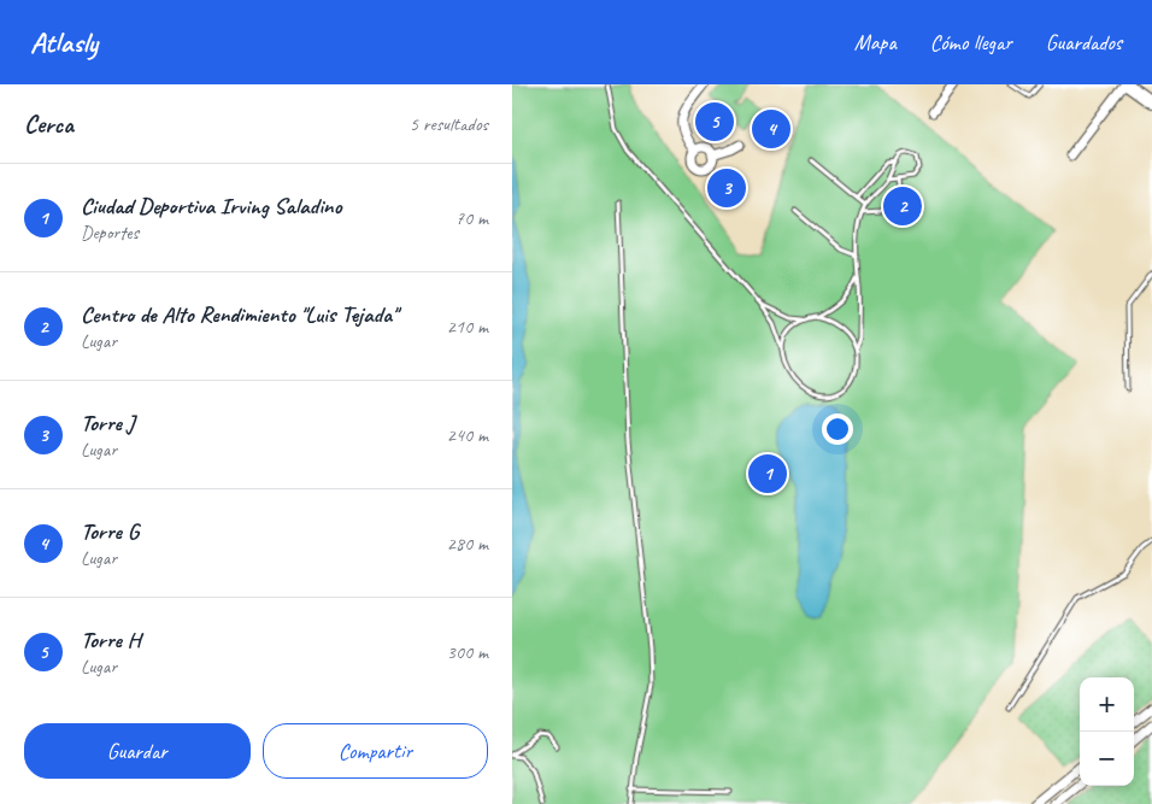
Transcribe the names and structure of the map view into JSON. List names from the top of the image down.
{
  "page": {
    "header": "Atlasly",
    "nav": ["Mapa", "Cómo llegar", "Guardados"],
    "heading": ["Cerca", "5 resultados"],
    "pins": [
      "5",
      "4",
      "3",
      "2",
      "1"
    ],
    "list": [
      {
        "mark": "1",
        "name": "Ciudad Deportiva Irving Saladino",
        "note": "Deportes",
        "value": "70 m"
      },
      {
        "mark": "2",
        "name": "Centro de Alto Rendimiento \"Luis Tejada\"",
        "note": "Lugar",
        "value": "210 m"
      },
      {
        "mark": "3",
        "name": "Torre J",
        "note": "Lugar",
        "value": "240 m"
      },
      {
        "mark": "4",
        "name": "Torre G",
        "note": "Lugar",
        "value": "280 m"
      },
      {
        "mark": "5",
        "name": "Torre H",
        "note": "Lugar",
        "value": "300 m"
      }
    ],
    "map_buttons": ["+", "−"],
    "buttons": ["Guardar", "Compartir"]
  }
}
